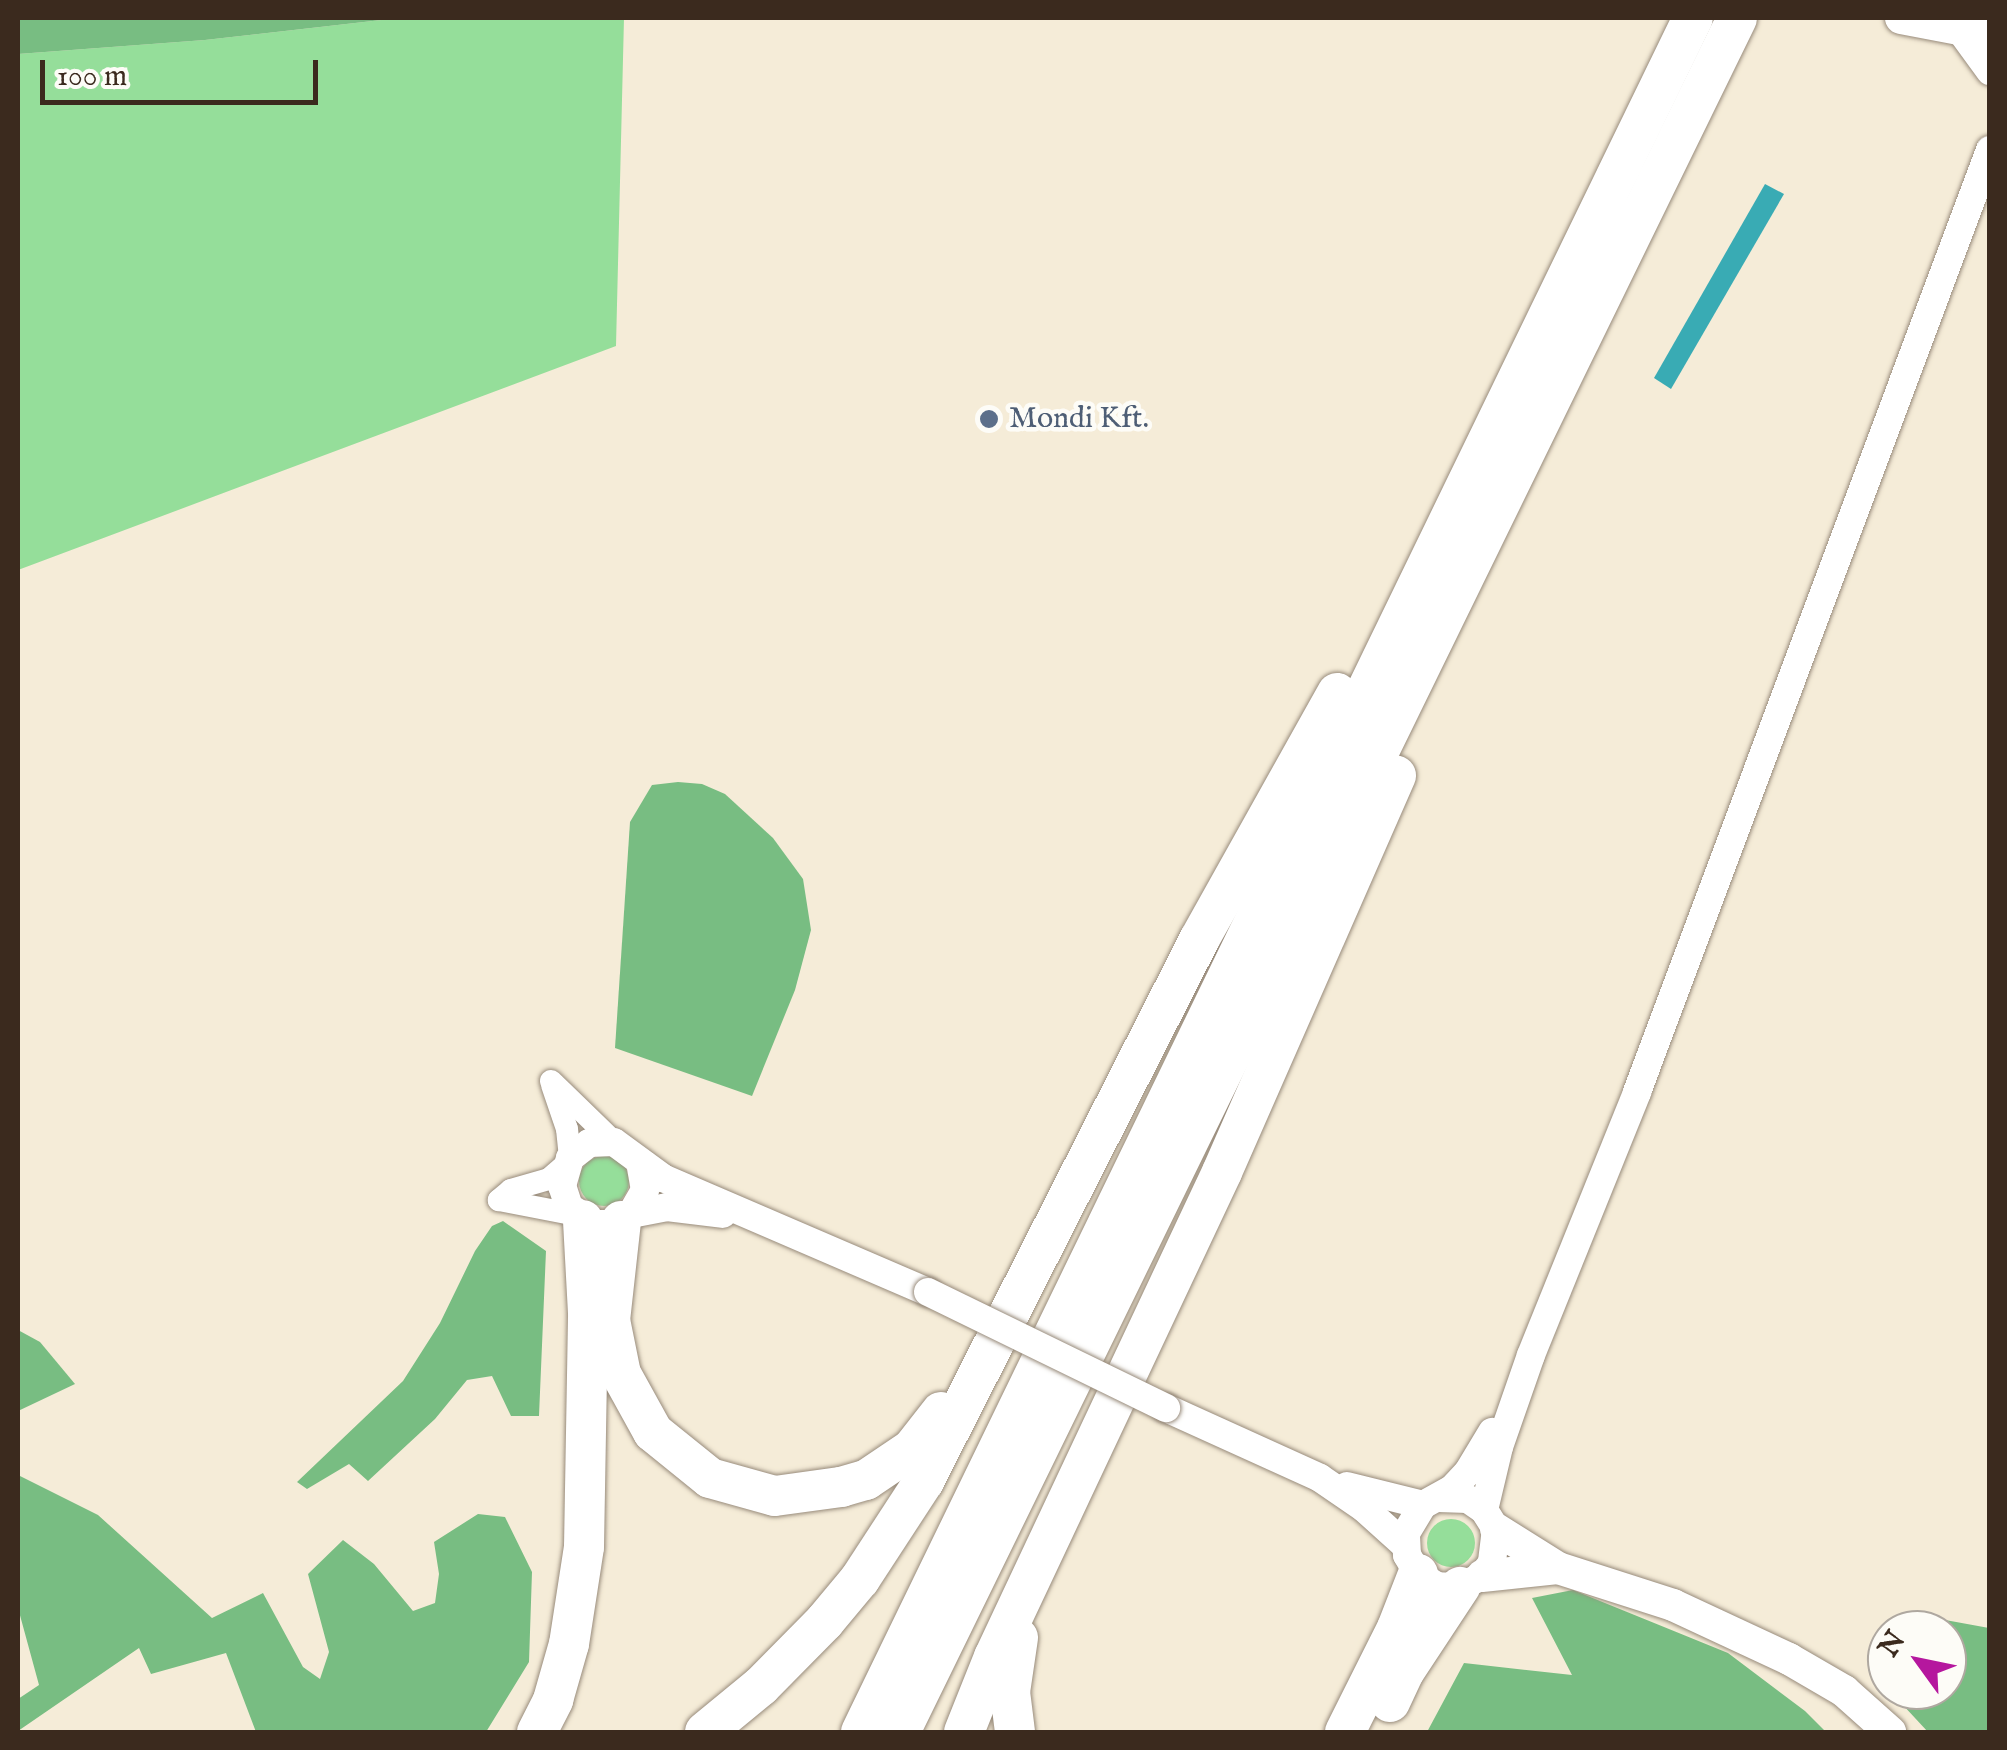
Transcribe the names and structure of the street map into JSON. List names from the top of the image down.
{
  "places": ["Mondi Kft."],
  "scale_bar": "100 m",
  "north": "top left"
}
